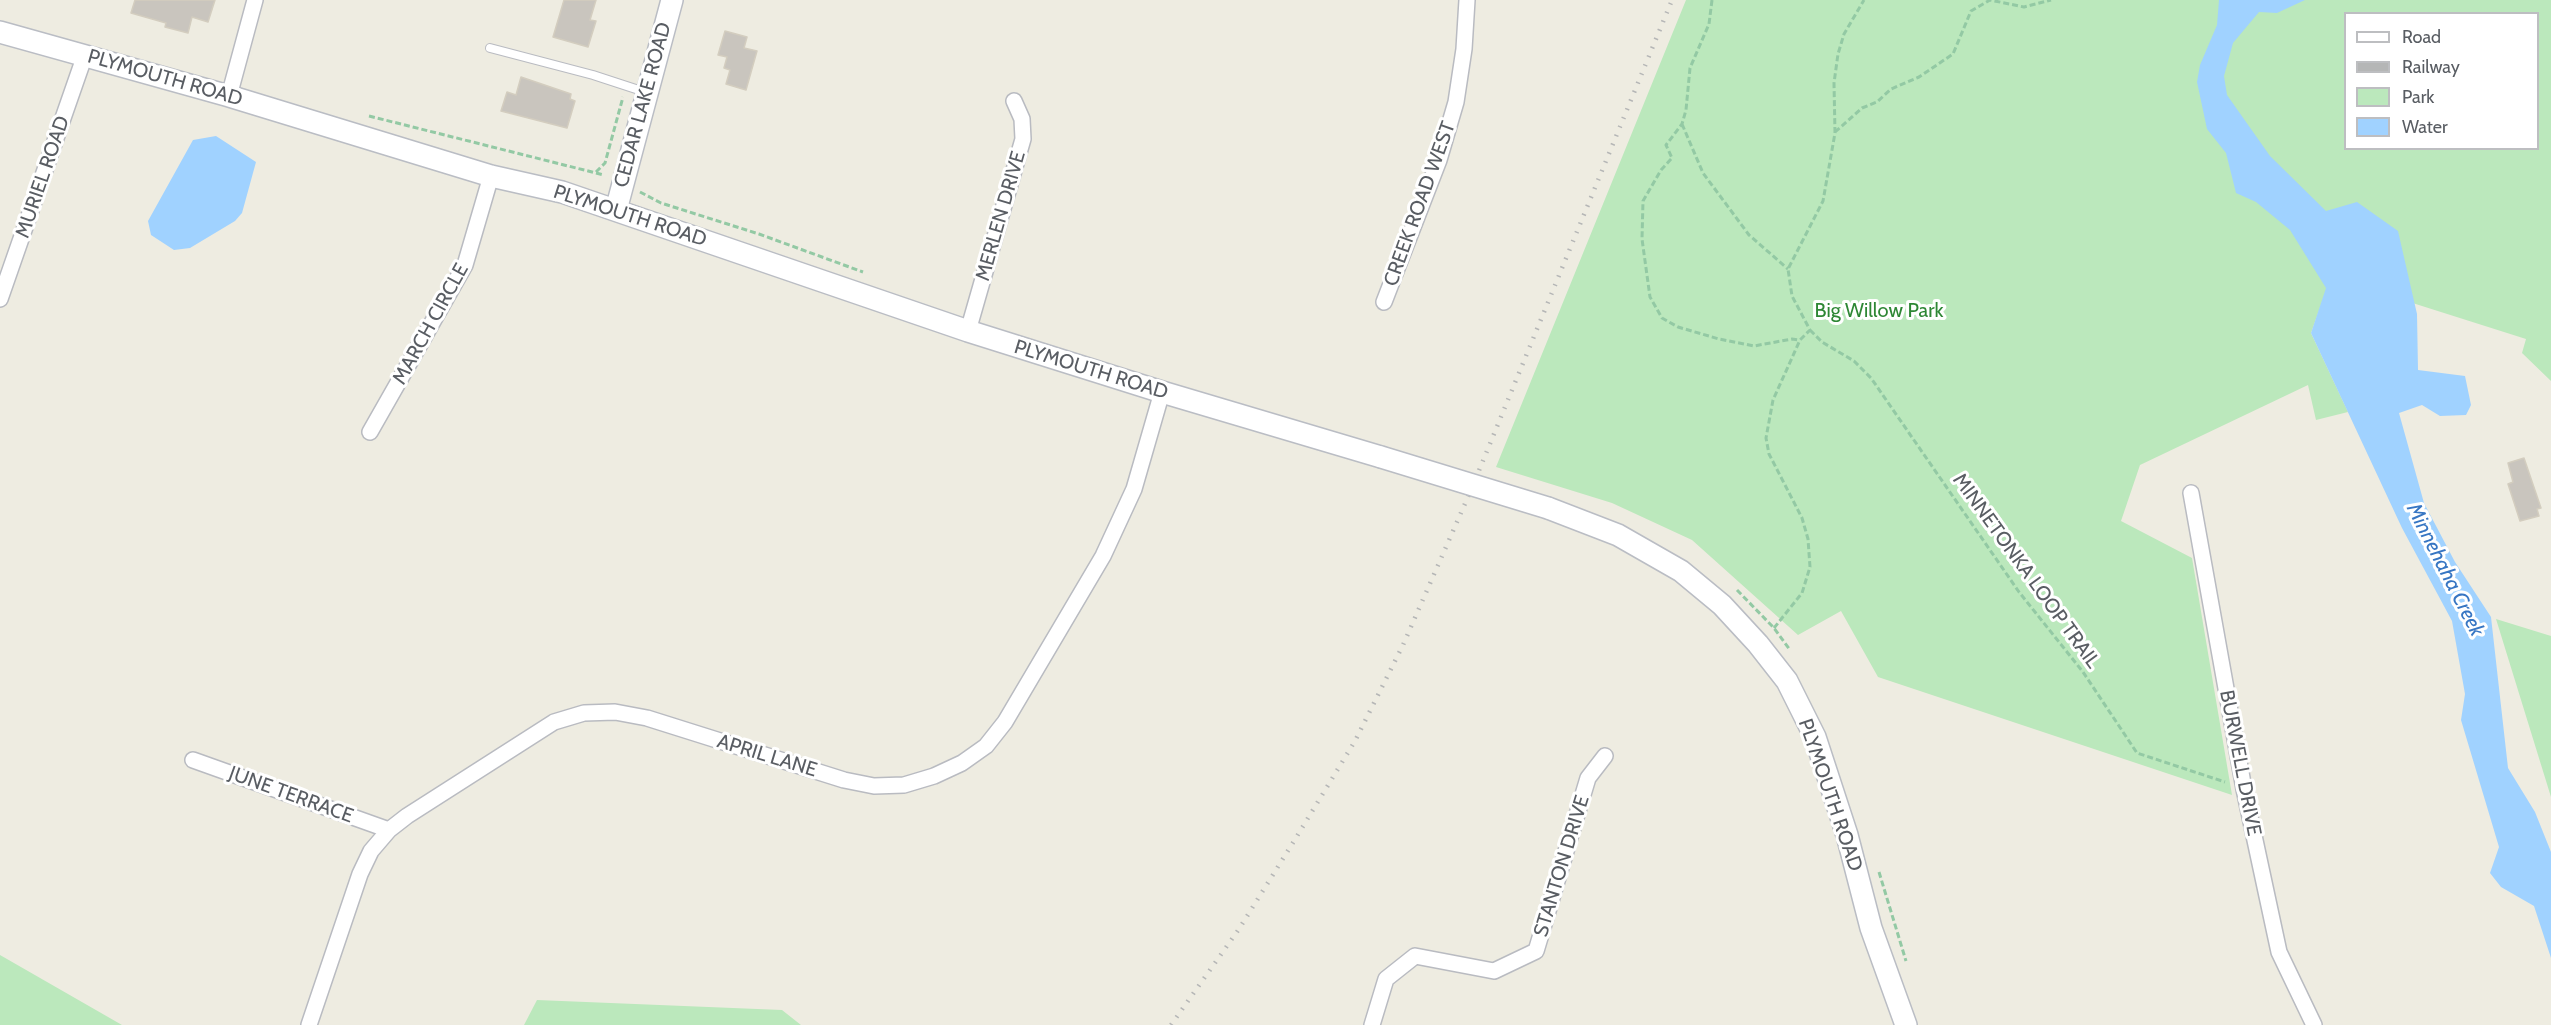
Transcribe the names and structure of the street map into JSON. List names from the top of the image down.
{
  "streets": {
    "main road": ["PLYMOUTH ROAD", "CEDAR LAKE ROAD"],
    "street": [
      "MURIEL ROAD",
      "CREEK ROAD WEST",
      "MERLEN DRIVE",
      "MARCH CIRCLE",
      "APRIL LANE",
      "BURWELL DRIVE",
      "JUNE TERRACE",
      "STANTON DRIVE"
    ],
    "path": ["MINNETONKA LOOP TRAIL"]
  },
  "crossings": [
    ["PLYMOUTH ROAD", "CEDAR LAKE ROAD"],
    ["PLYMOUTH ROAD", "MURIEL ROAD"],
    ["PLYMOUTH ROAD", "MERLEN DRIVE"],
    ["PLYMOUTH ROAD", "MARCH CIRCLE"],
    ["PLYMOUTH ROAD", "APRIL LANE"],
    ["MINNETONKA LOOP TRAIL", "BURWELL DRIVE"],
    ["APRIL LANE", "JUNE TERRACE"]
  ],
  "water": ["Minnehaha Creek"],
  "parks": ["Big Willow Park"],
  "legend": [
    "Road",
    "Railway",
    "Park",
    "Water"
  ]
}
